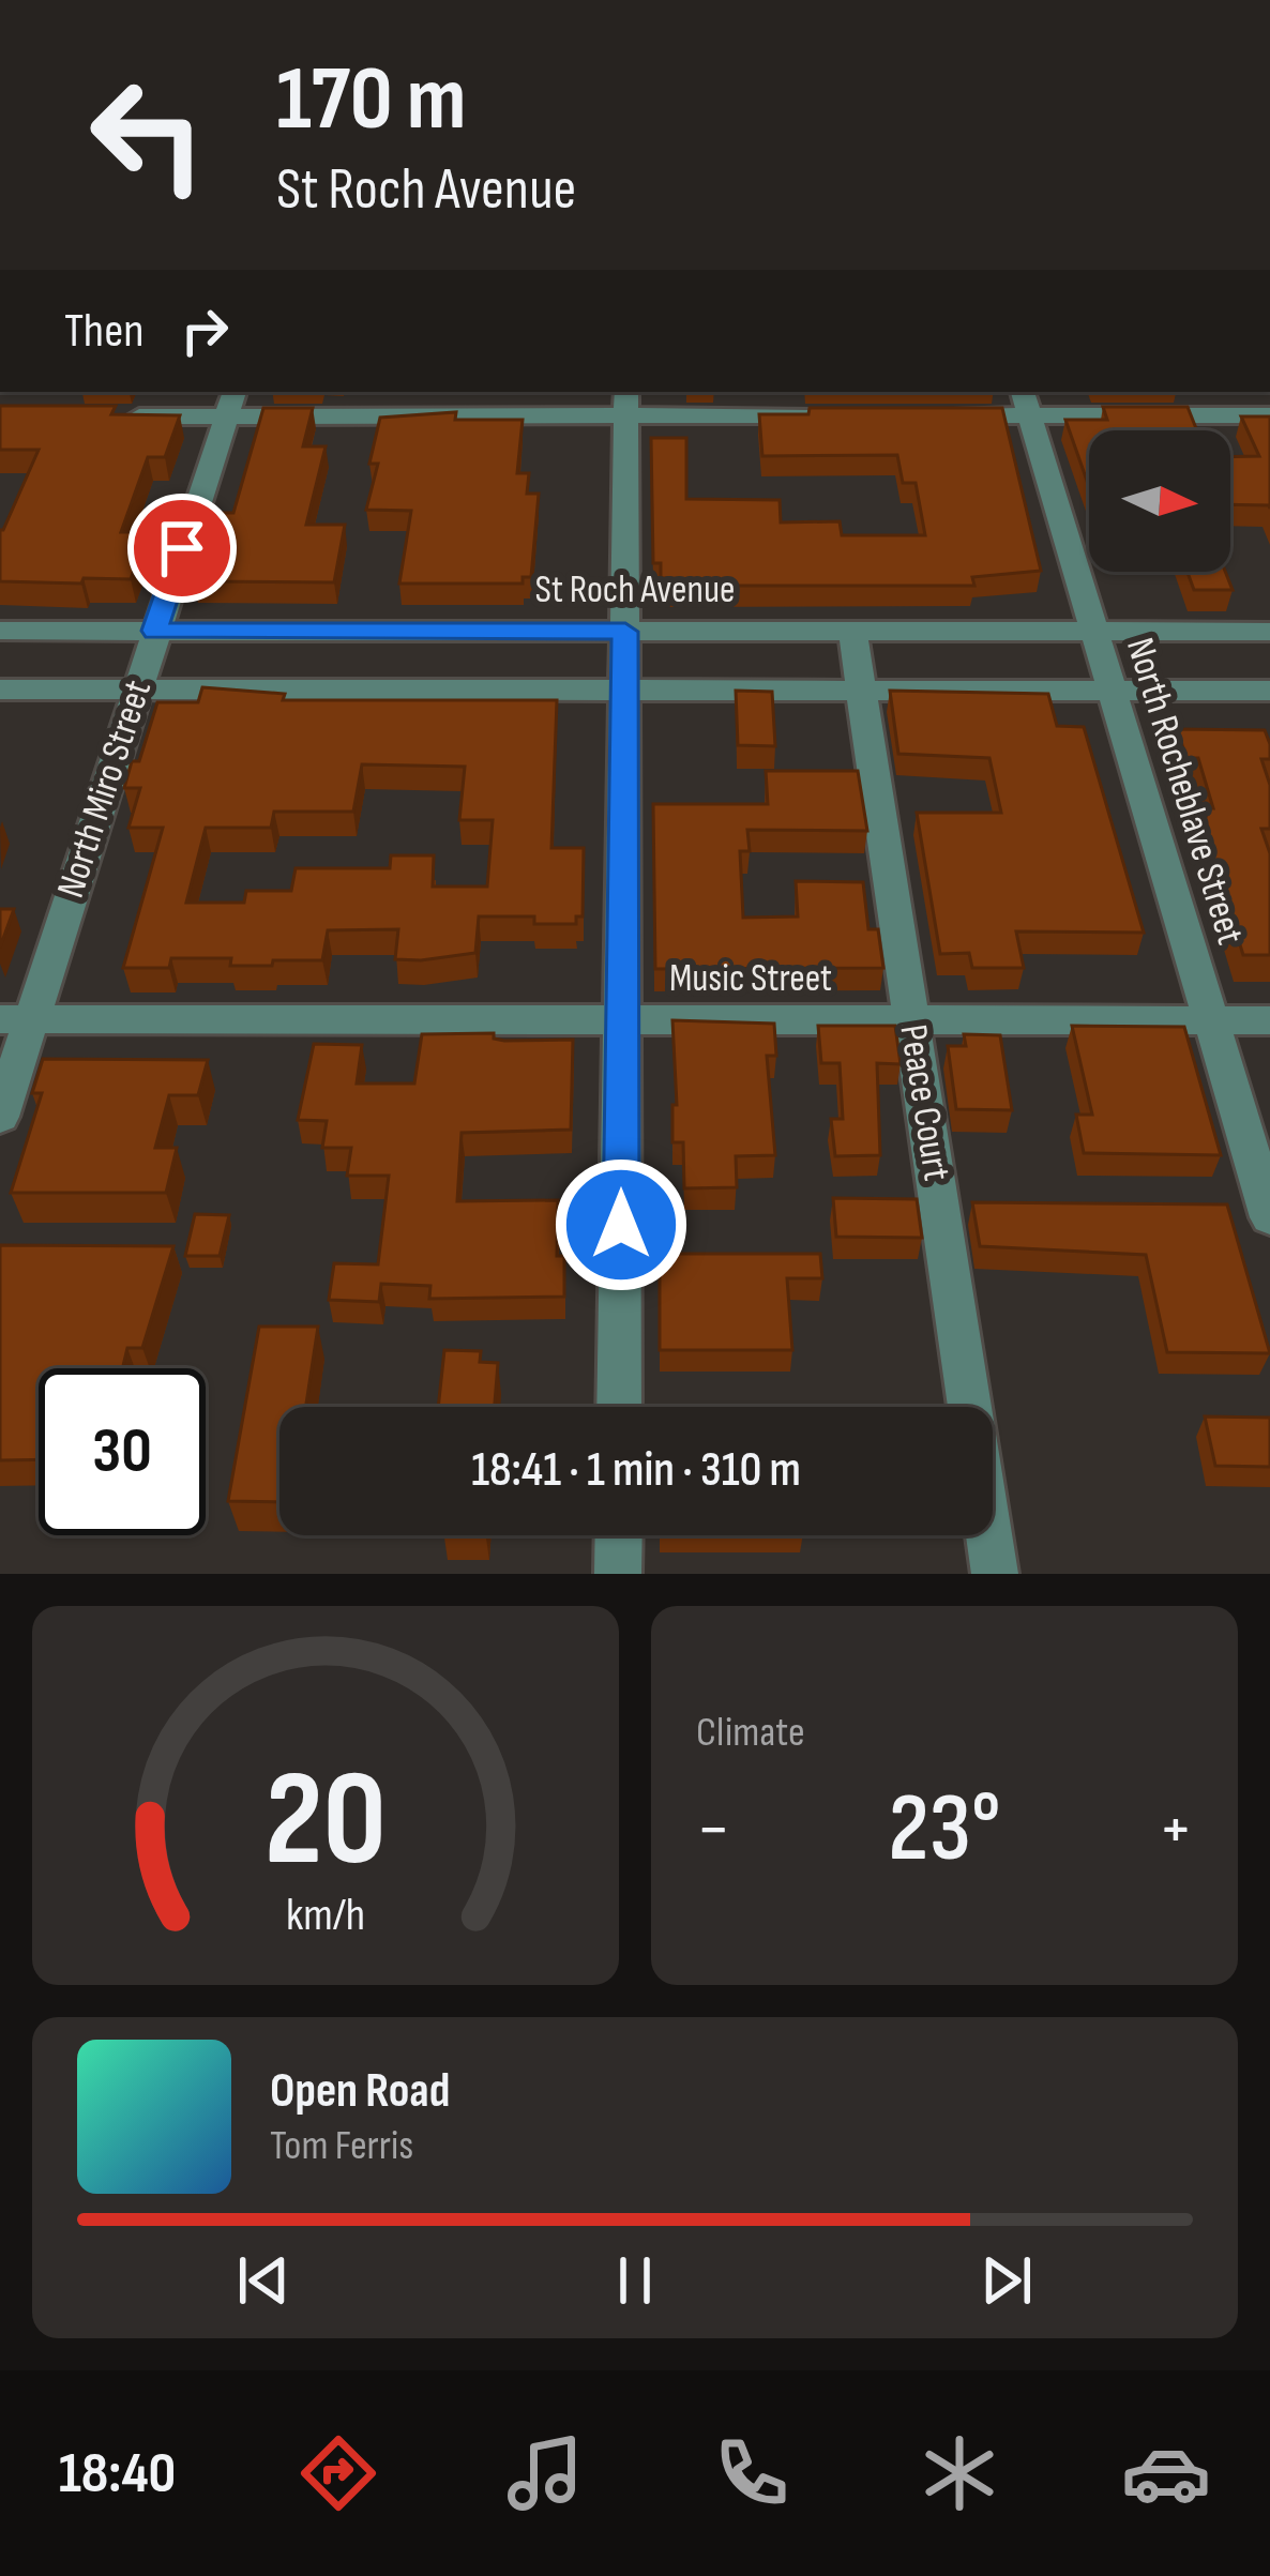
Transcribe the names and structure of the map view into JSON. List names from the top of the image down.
{
  "streets": {
    "street": [
      "St Roch Avenue",
      "North Miro Street",
      "North Rocheblave Street",
      "Music Street",
      "Peace Court"
    ]
  },
  "crossings": [
    ["St Roch Avenue", "North Miro Street"],
    ["St Roch Avenue", "North Rocheblave Street"],
    ["St Roch Avenue", "Peace Court"],
    ["North Miro Street", "Music Street"],
    ["North Rocheblave Street", "Music Street"],
    ["Music Street", "Peace Court"]
  ],
  "north": "right",
  "page": {
    "turn": ["170 m", "St Roch Avenue"],
    "then": "Then",
    "limit": "30",
    "trip": "18:41 · 1 min · 310 m",
    "tile": "Climate",
    "heat": ["−", "23°", "+"],
    "song": ["Open Road", "Tom Ferris"],
    "tabs": "18:40",
    "gauge": ["20", "km/h"]
  }
}
